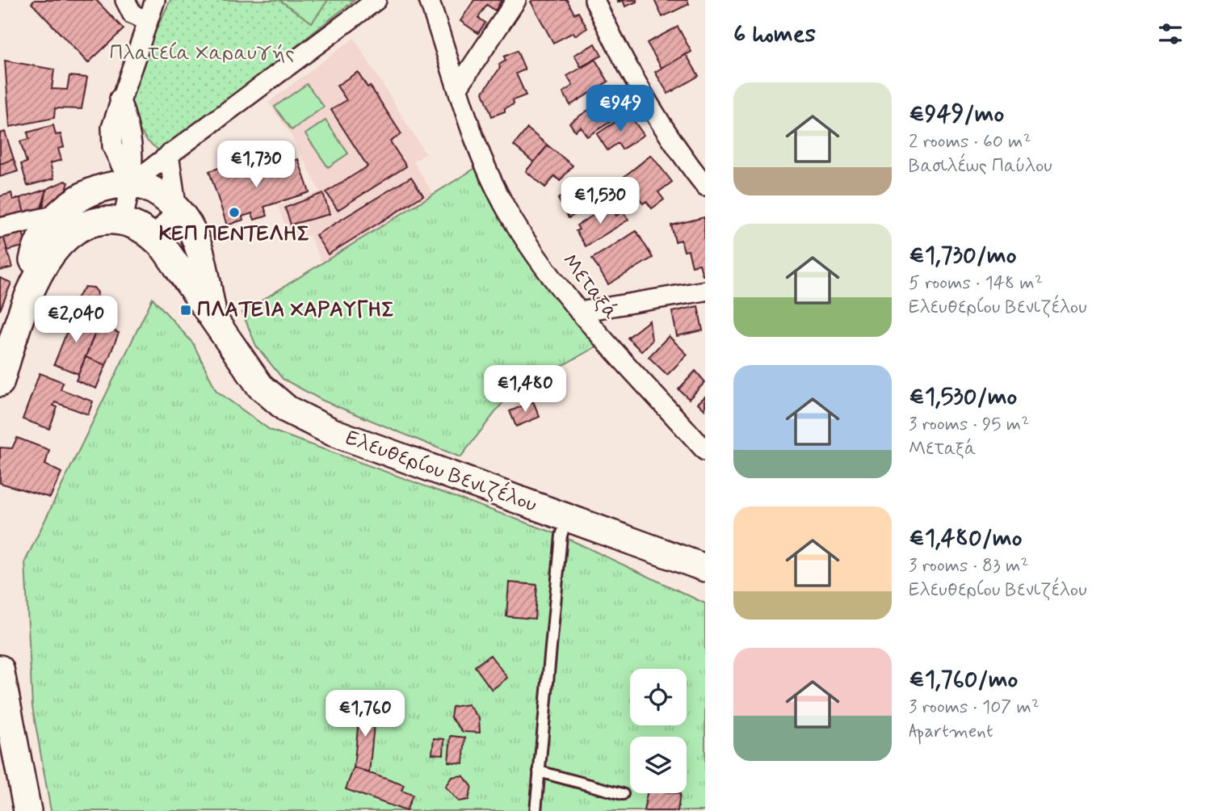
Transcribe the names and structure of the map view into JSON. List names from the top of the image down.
{
  "streets": {
    "main road": ["Ελευθερίου Βενιζέλου"],
    "street": ["Μεταξά"]
  },
  "parks": ["Πλατεία Χαραυγής"],
  "places": {
    "other": ["ΚΕΠ ΠΕΝΤΕΛΗΣ"],
    "transit": ["ΠΛΑΤΕΙΑ ΧΑΡΑΥΓΗΣ"]
  },
  "page": {
    "heading": "6 homes",
    "list": [
      {
        "name": "€949/mo",
        "note": "2 rooms · 60 m² · Βασιλέως Παύλου"
      },
      {
        "name": "€1,730/mo",
        "note": "5 rooms · 148 m² · Ελευθερίου Βενιζέλου"
      },
      {
        "name": "€1,530/mo",
        "note": "3 rooms · 95 m² · Μεταξά"
      },
      {
        "name": "€1,480/mo",
        "note": "3 rooms · 83 m² · Ελευθερίου Βενιζέλου"
      },
      {
        "name": "€1,760/mo",
        "note": "3 rooms · 107 m² · Apartment"
      }
    ],
    "price": [
      "€949",
      "€1,730",
      "€1,530",
      "€2,040",
      "€1,480",
      "€1,760"
    ]
  }
}
